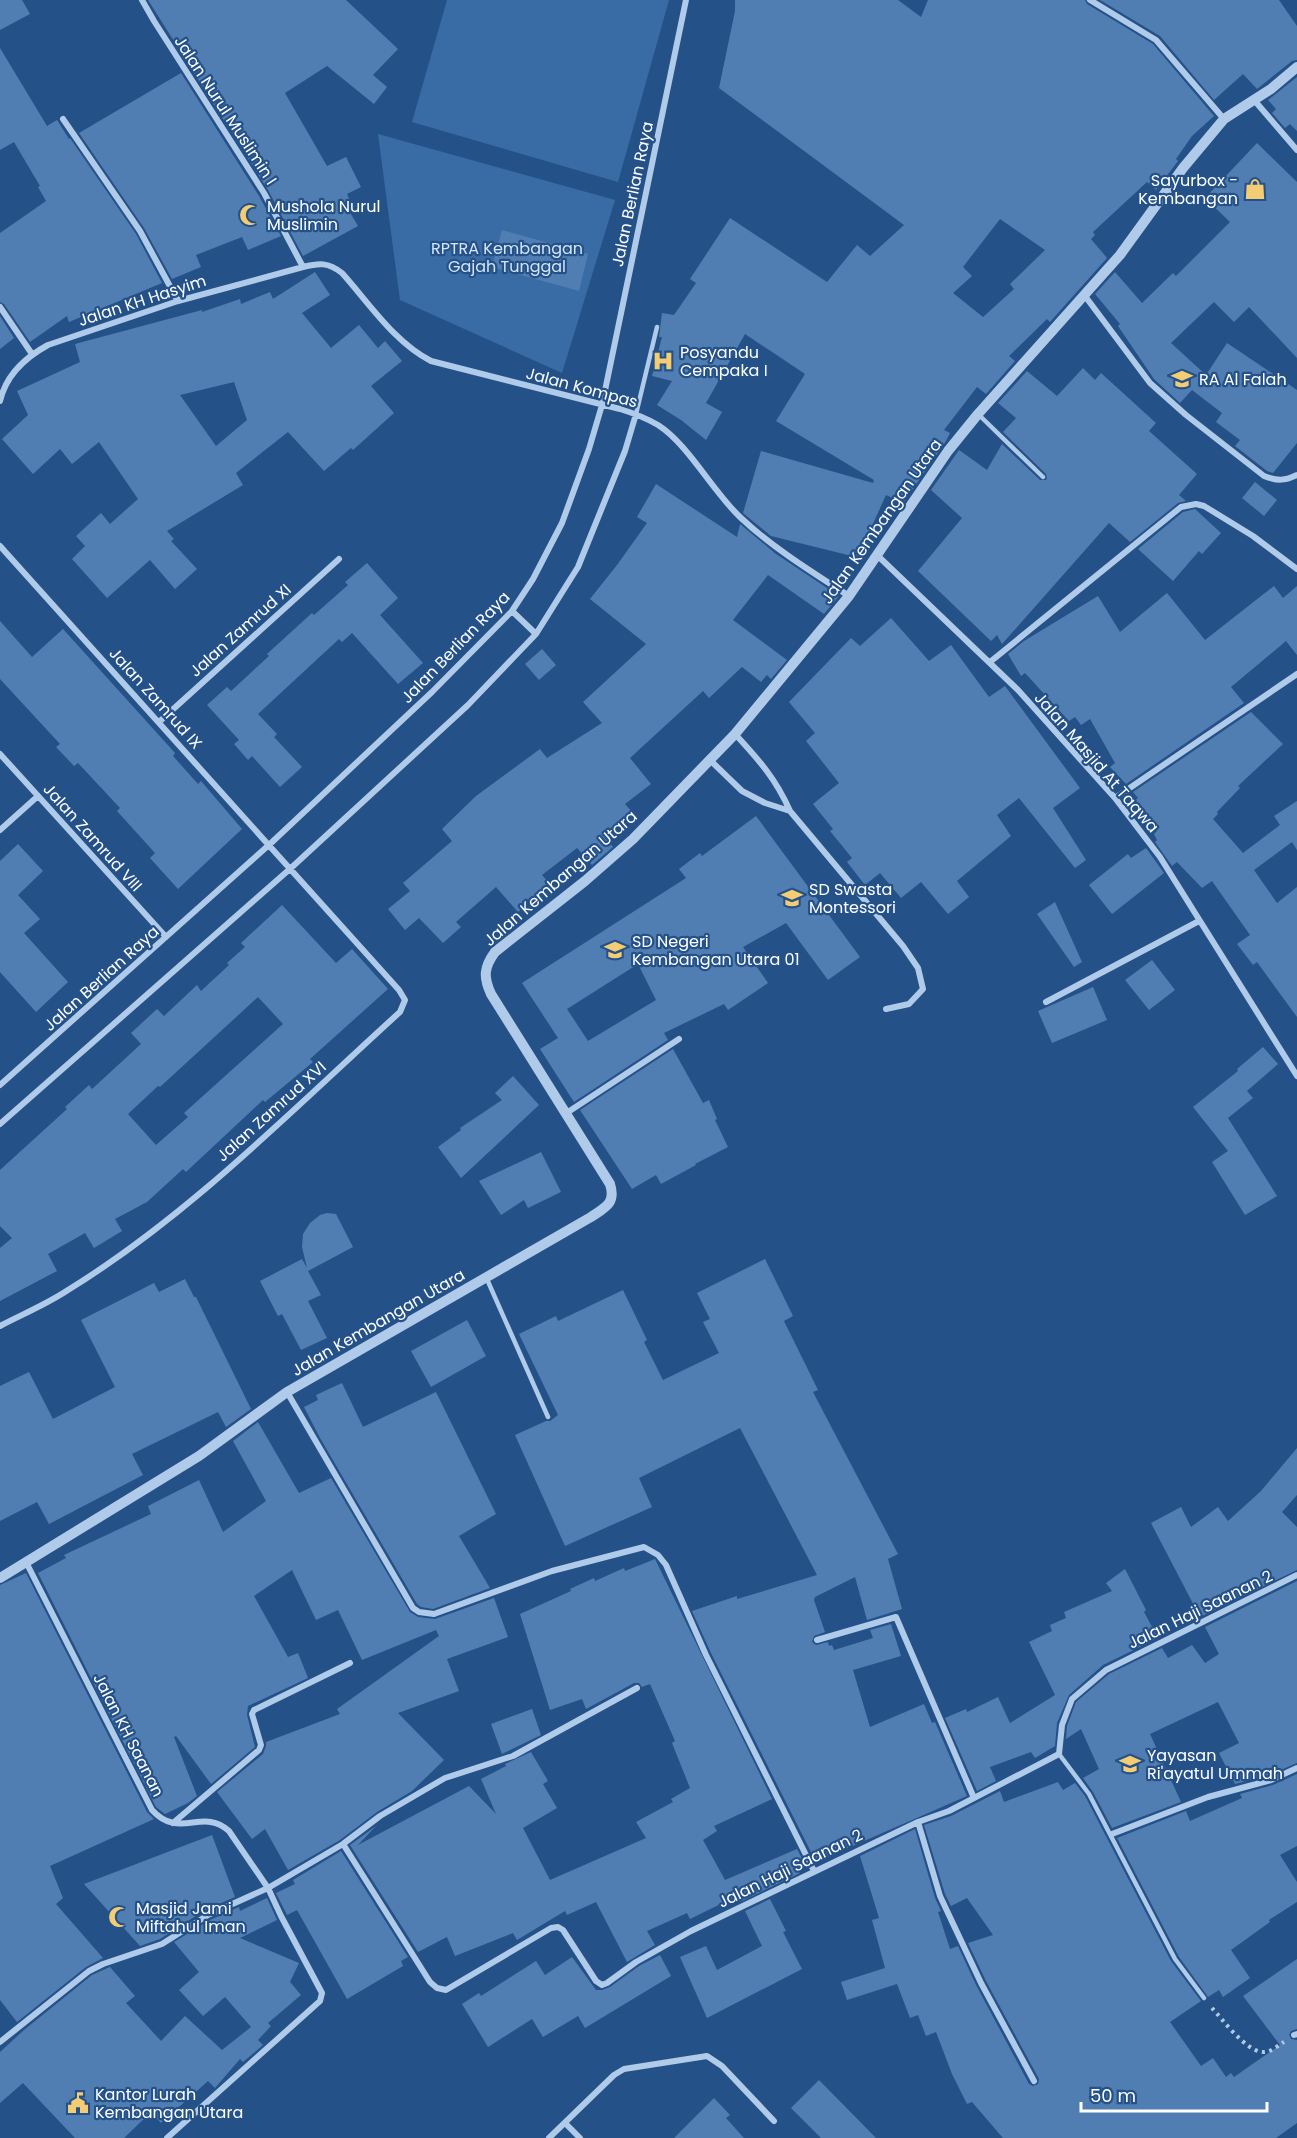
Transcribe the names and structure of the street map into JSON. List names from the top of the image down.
{
  "streets": {
    "street": [
      "Jalan Nurul Muslimin I",
      "Jalan Berlian Raya",
      "Jalan KH Hasyim",
      "Jalan Kompas",
      "Jalan Kembangan Utara",
      "Jalan Zamrud XI",
      "Jalan Zamrud IX",
      "Jalan Masjid At Taqwa",
      "Jalan Zamrud VIII",
      "Jalan Zamrud XVI",
      "Jalan Haji Saanan 2",
      "Jalan KH Saanan"
    ]
  },
  "crossings": [
    ["Jalan Nurul Muslimin I", "Jalan KH Hasyim"],
    ["Jalan Berlian Raya", "Jalan Kompas"],
    ["Jalan Berlian Raya", "Jalan Zamrud IX"],
    ["Jalan Berlian Raya", "Jalan Zamrud VIII"],
    ["Jalan KH Hasyim", "Jalan Kompas"],
    ["Jalan Kompas", "Jalan Kembangan Utara"],
    ["Jalan Kembangan Utara", "Jalan Masjid At Taqwa"],
    ["Jalan Kembangan Utara", "Jalan KH Saanan"],
    ["Jalan Zamrud XI", "Jalan Zamrud IX"],
    ["Jalan Zamrud IX", "Jalan Zamrud XVI"]
  ],
  "parks": ["RPTRA Kembangan Gajah Tunggal"],
  "places": {
    "shop": ["Sayurbox - Kembangan"],
    "mosque": ["Mushola Nurul Muslimin", "Masjid Jami Miftahul Iman"],
    "hospital": ["Posyandu Cempaka I"],
    "school or university": [
      "RA Al Falah",
      "SD Swasta Montessori",
      "SD Negeri Kembangan Utara 01",
      "Yayasan Ri'ayatul Ummah"
    ],
    "public building": ["Kantor Lurah Kembangan Utara"]
  },
  "scale_bar": "50 m"
}
